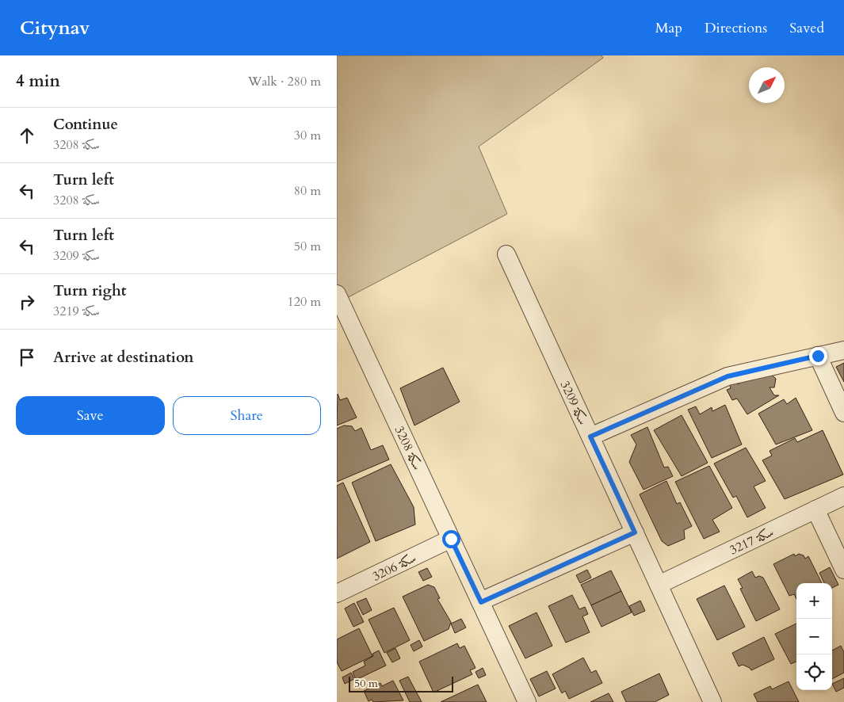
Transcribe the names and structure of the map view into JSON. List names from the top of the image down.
{
  "streets": {
    "street": [
      "سكة 3209",
      "سكة 3208",
      "سكة 3217",
      "سكة 3206"
    ]
  },
  "crossings": [
    ["سكة 3209", "سكة 3217"],
    ["سكة 3208", "سكة 3206"]
  ],
  "scale_bar": "50 m",
  "north": "top right",
  "page": {
    "header": "Citynav",
    "nav": ["Map", "Directions", "Saved"],
    "heading": ["4 min", "Walk · 280 m"],
    "list": [
      ["Continue", "سكة 3208", "30 m"],
      ["Turn left", "سكة 3208", "80 m"],
      ["Turn left", "سكة 3209", "50 m"],
      ["Turn right", "سكة 3219", "120 m"],
      "Arrive at destination"
    ],
    "buttons": ["Save", "Share"],
    "map_buttons": ["+", "−"],
    "scale": "50 m"
  }
}
